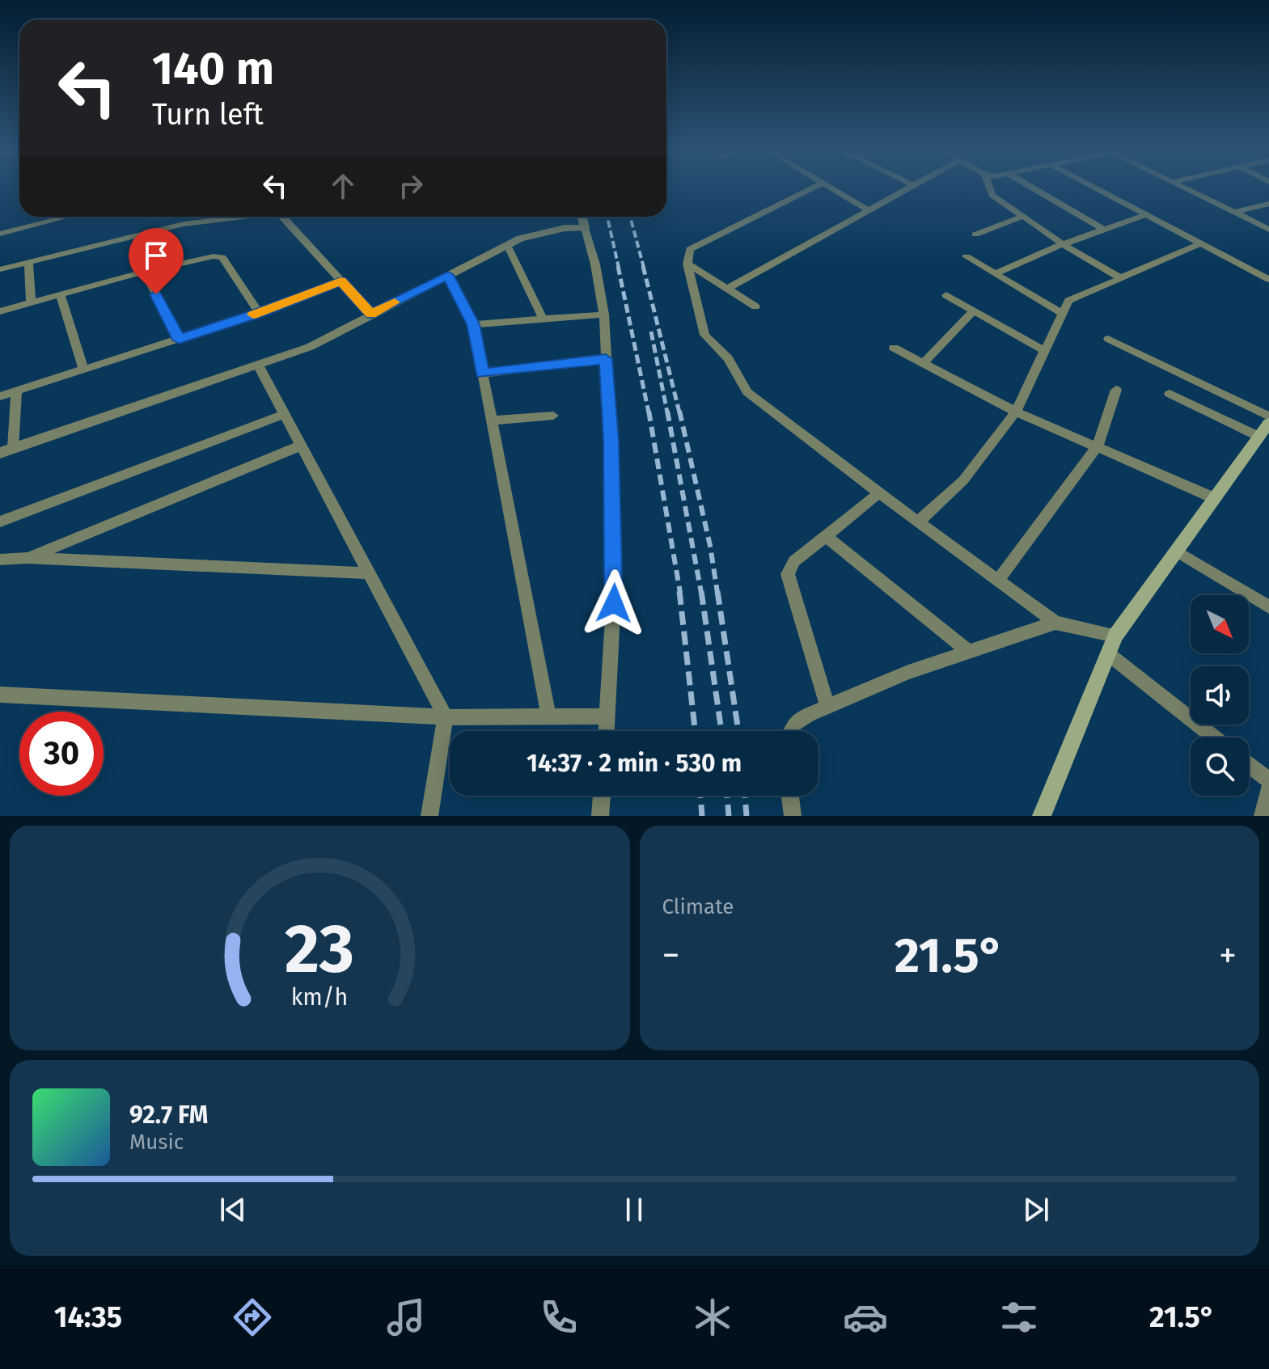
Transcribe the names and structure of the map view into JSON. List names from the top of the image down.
{
  "north": "bottom right",
  "page": {
    "turn": ["140 m", "Turn left"],
    "limit": "30",
    "trip": "14:37 · 2 min · 530 m",
    "tile": "Climate",
    "heat": ["−", "21.5°", "+"],
    "song": ["92.7 FM", "Music"],
    "tabs": ["14:35", "21.5°"],
    "gauge": ["23", "km/h"]
  }
}
